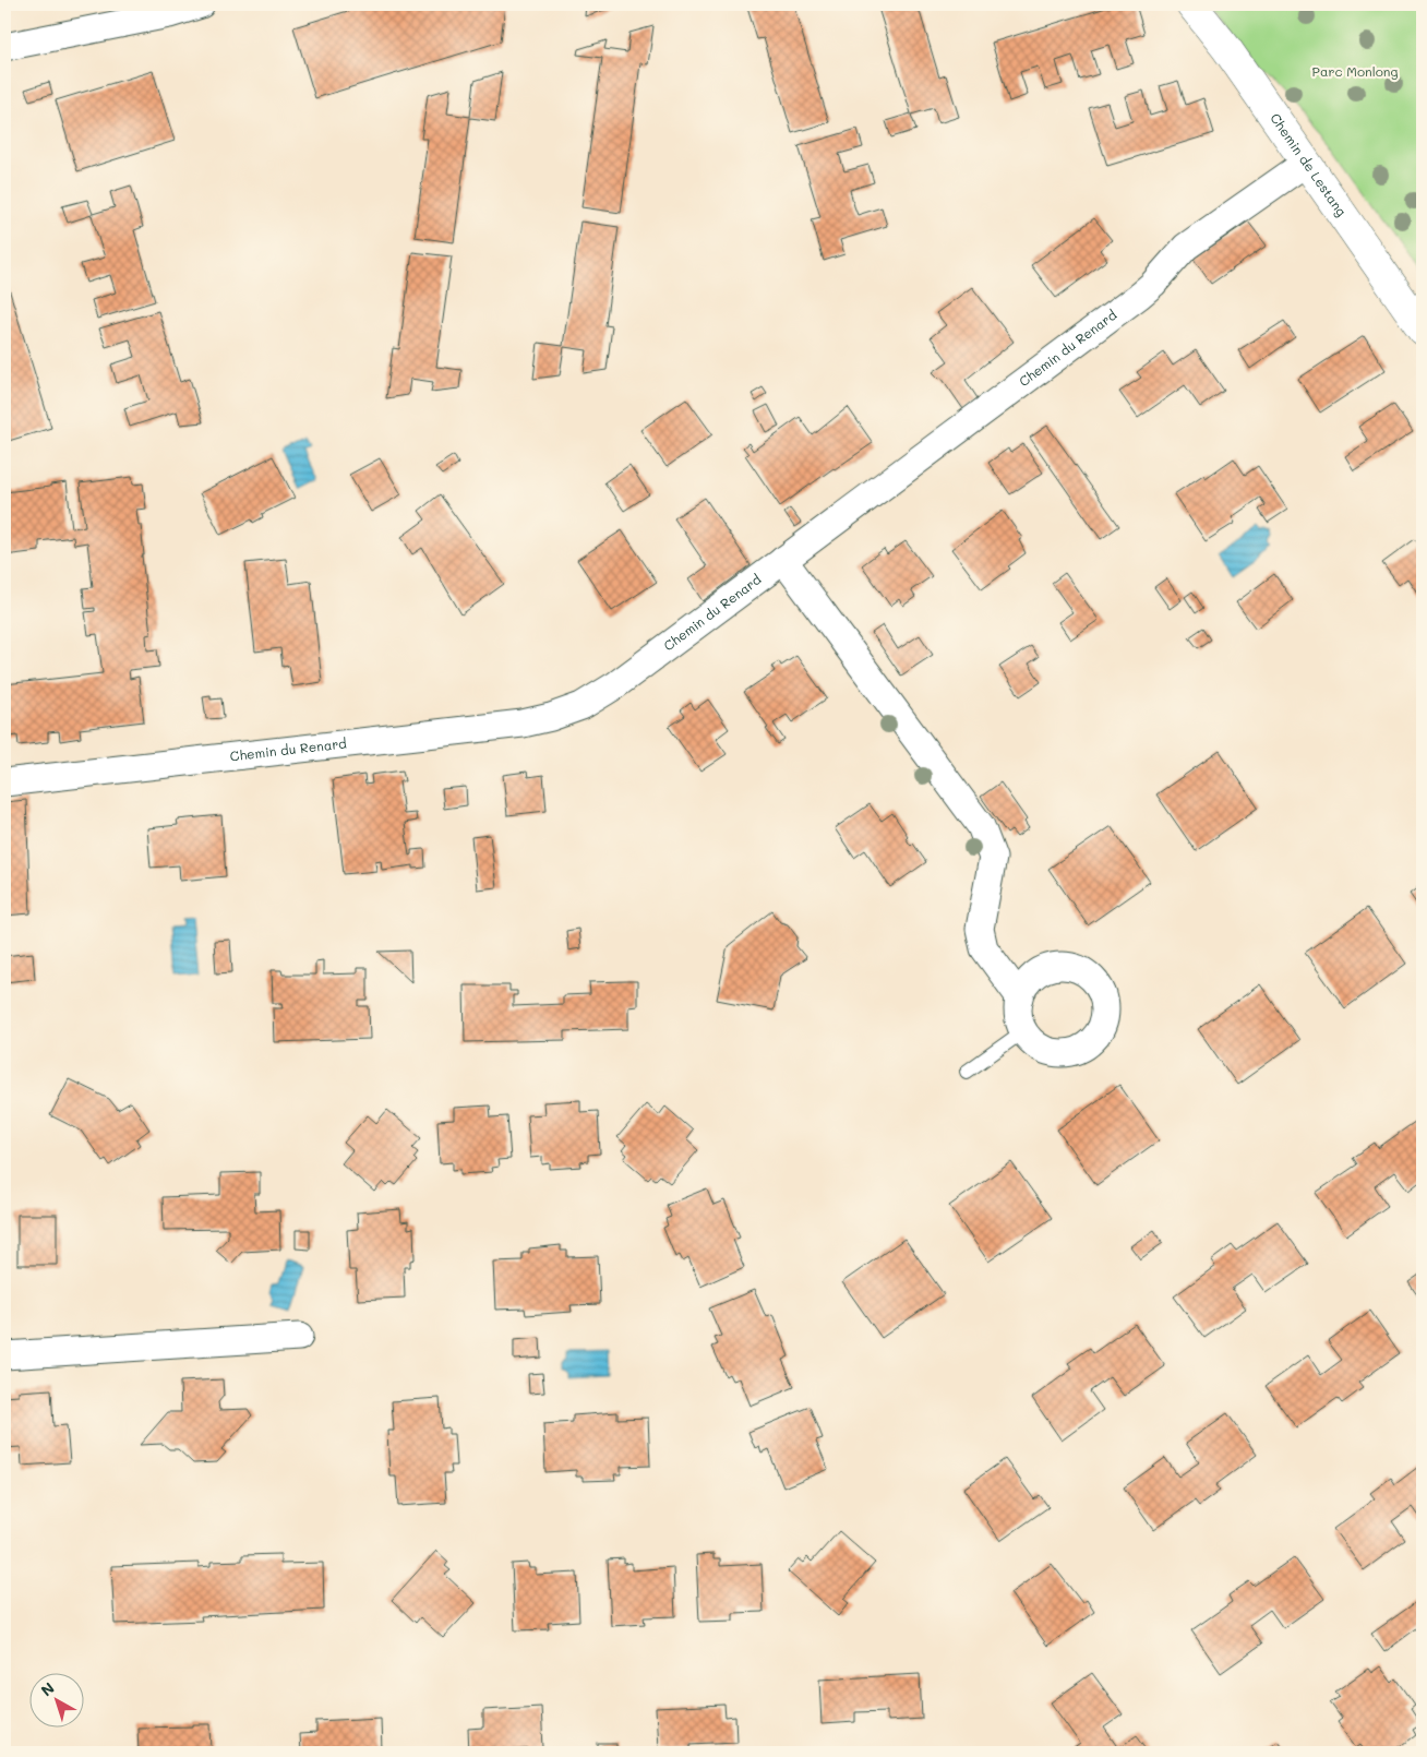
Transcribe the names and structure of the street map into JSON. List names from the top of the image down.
{
  "streets": {
    "street": ["Chemin de Lestang", "Chemin du Renard"]
  },
  "crossings": [
    ["Chemin de Lestang", "Chemin du Renard"]
  ],
  "parks": ["Parc Monlong"],
  "north": "top left"
}
